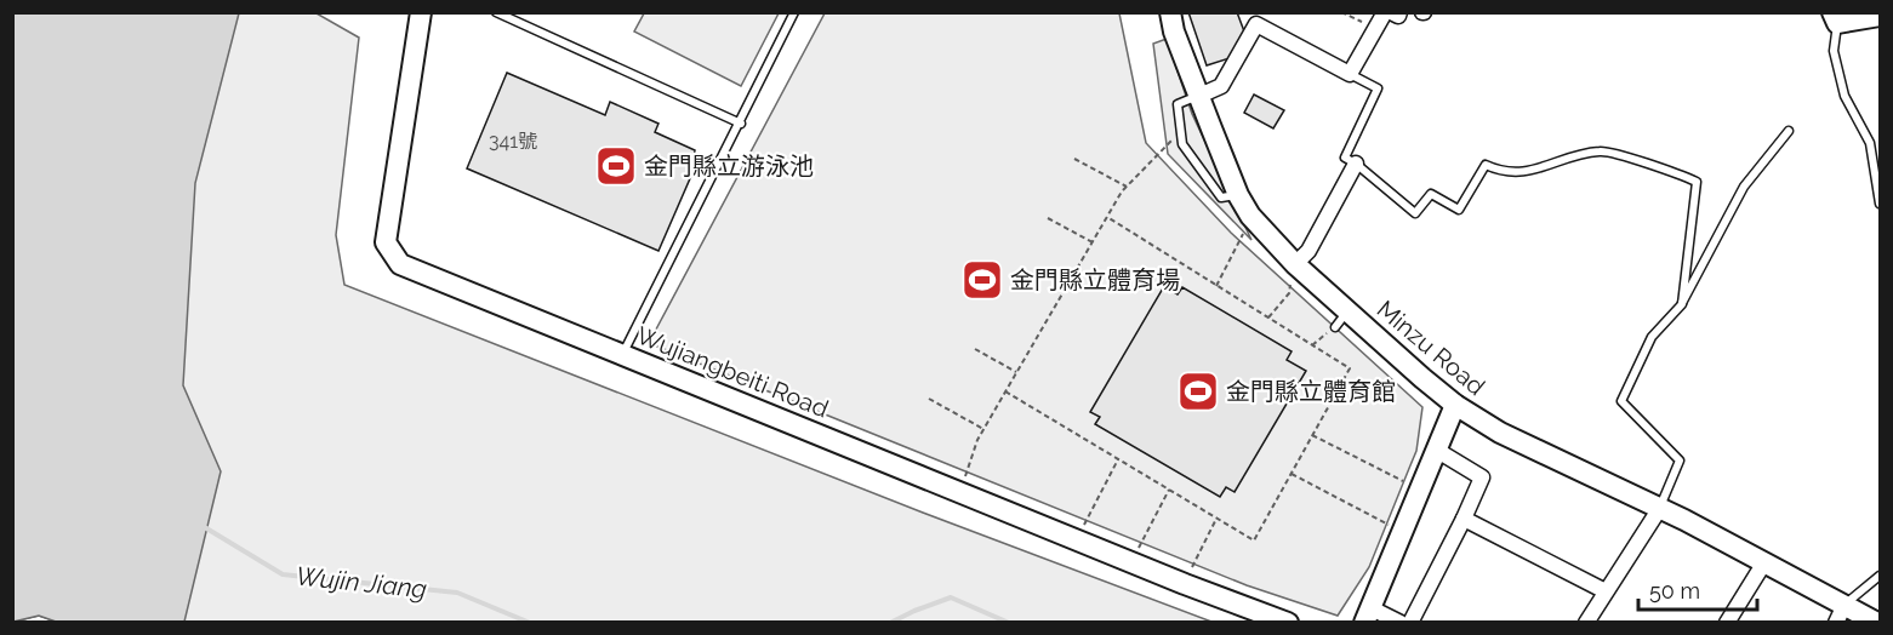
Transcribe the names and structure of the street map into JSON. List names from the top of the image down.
{
  "streets": {
    "street": ["Minzu Road", "Wujiangbeiti Road"]
  },
  "water": ["Wujin Jiang"],
  "places": {
    "sports": ["金門縣立游泳池", "金門縣立體育場", "金門縣立體育館"]
  },
  "house_numbers": ["341號"],
  "scale_bar": "50 m"
}
